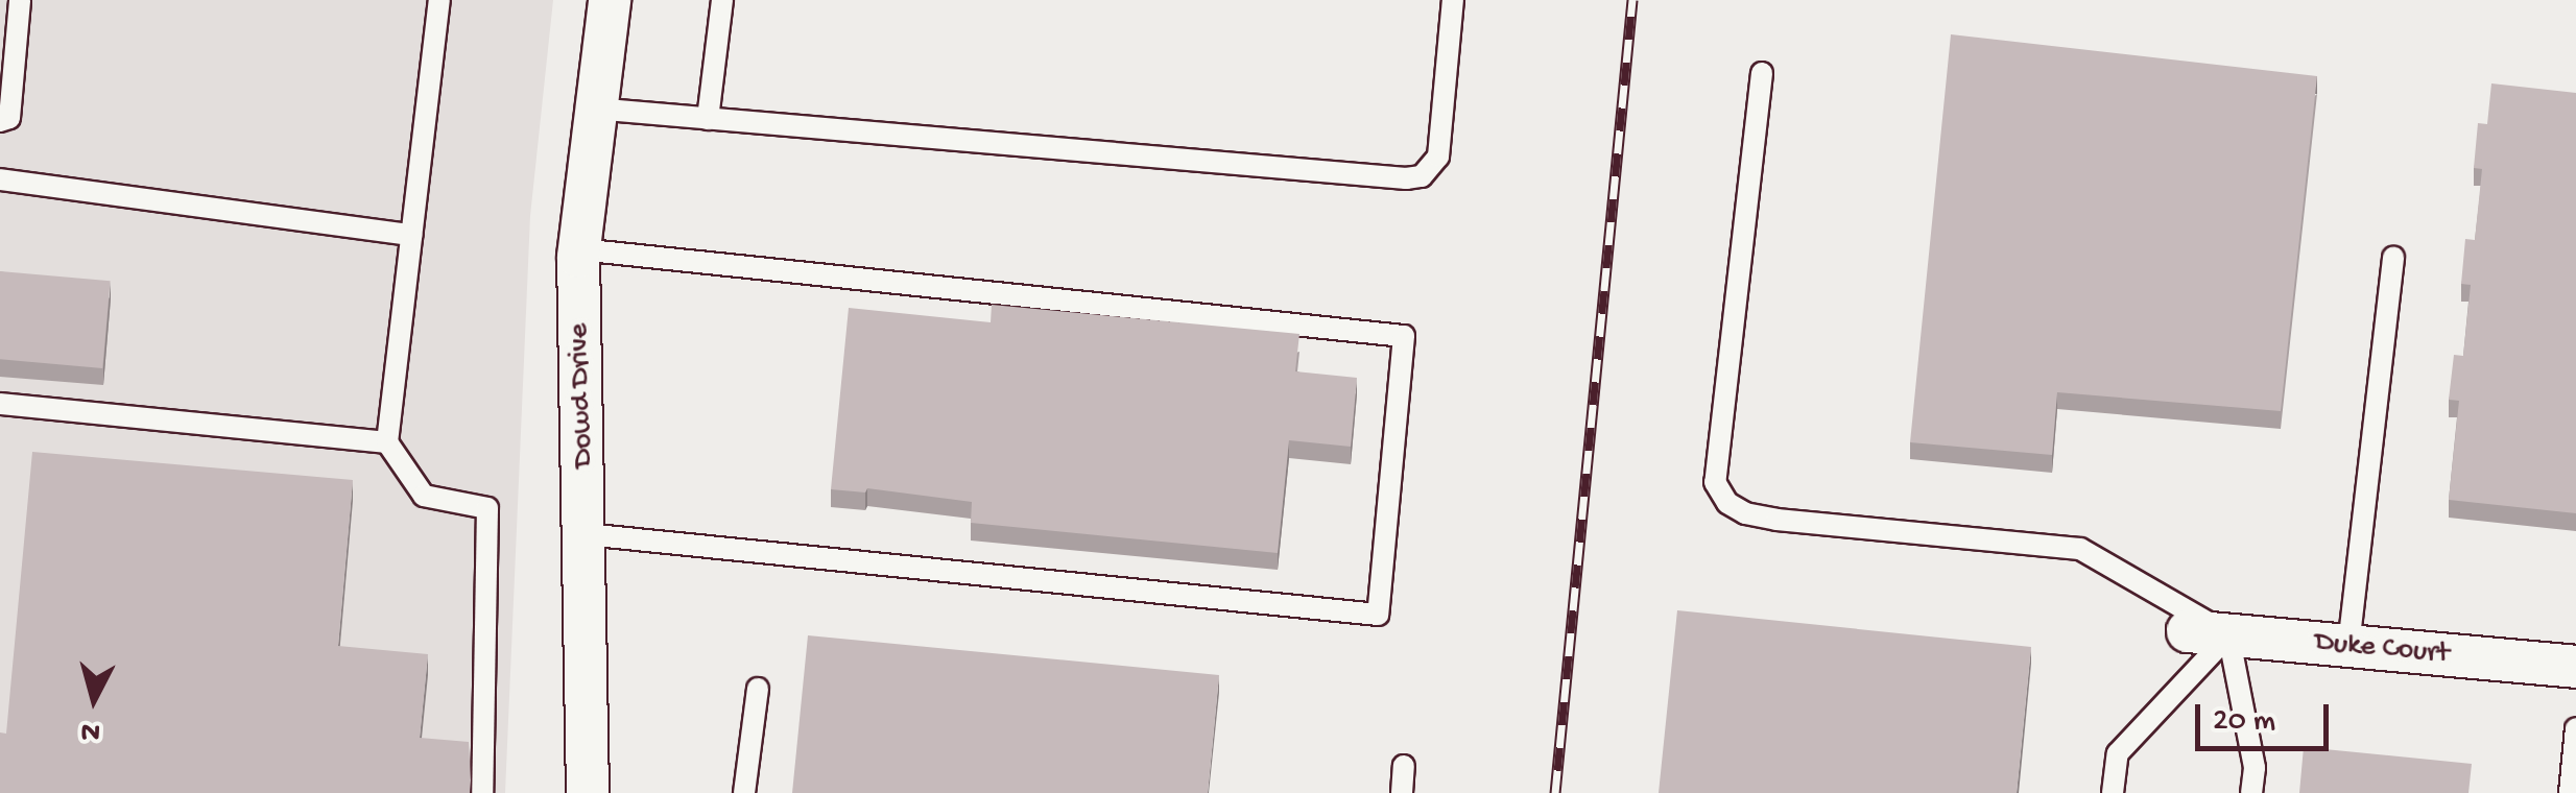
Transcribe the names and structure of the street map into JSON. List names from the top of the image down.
{
  "streets": {
    "street": ["Dowd Drive", "Duke Court"]
  },
  "scale_bar": "20 m",
  "north": "bottom"
}
